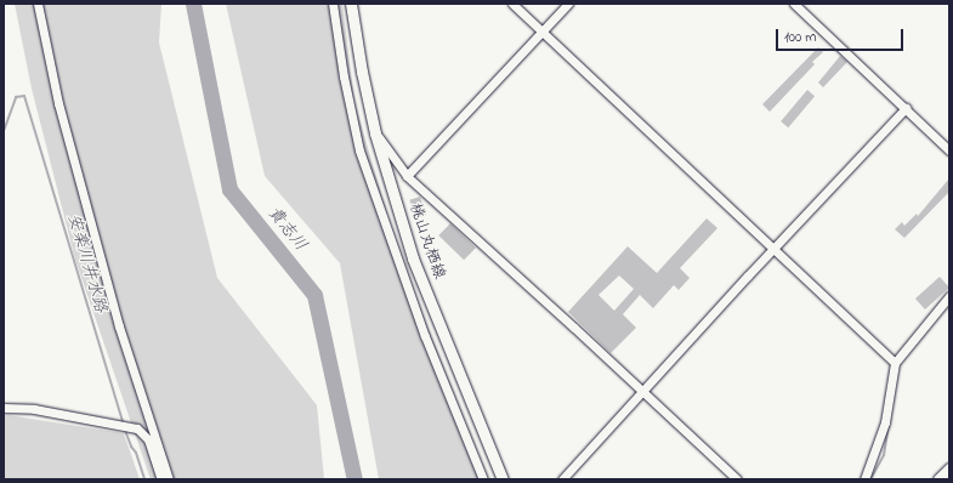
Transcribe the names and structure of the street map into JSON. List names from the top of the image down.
{
  "streets": {
    "main road": ["桃山丸栖線"]
  },
  "water": ["貴志川", "安楽川井水路"],
  "scale_bar": "100 m"
}
